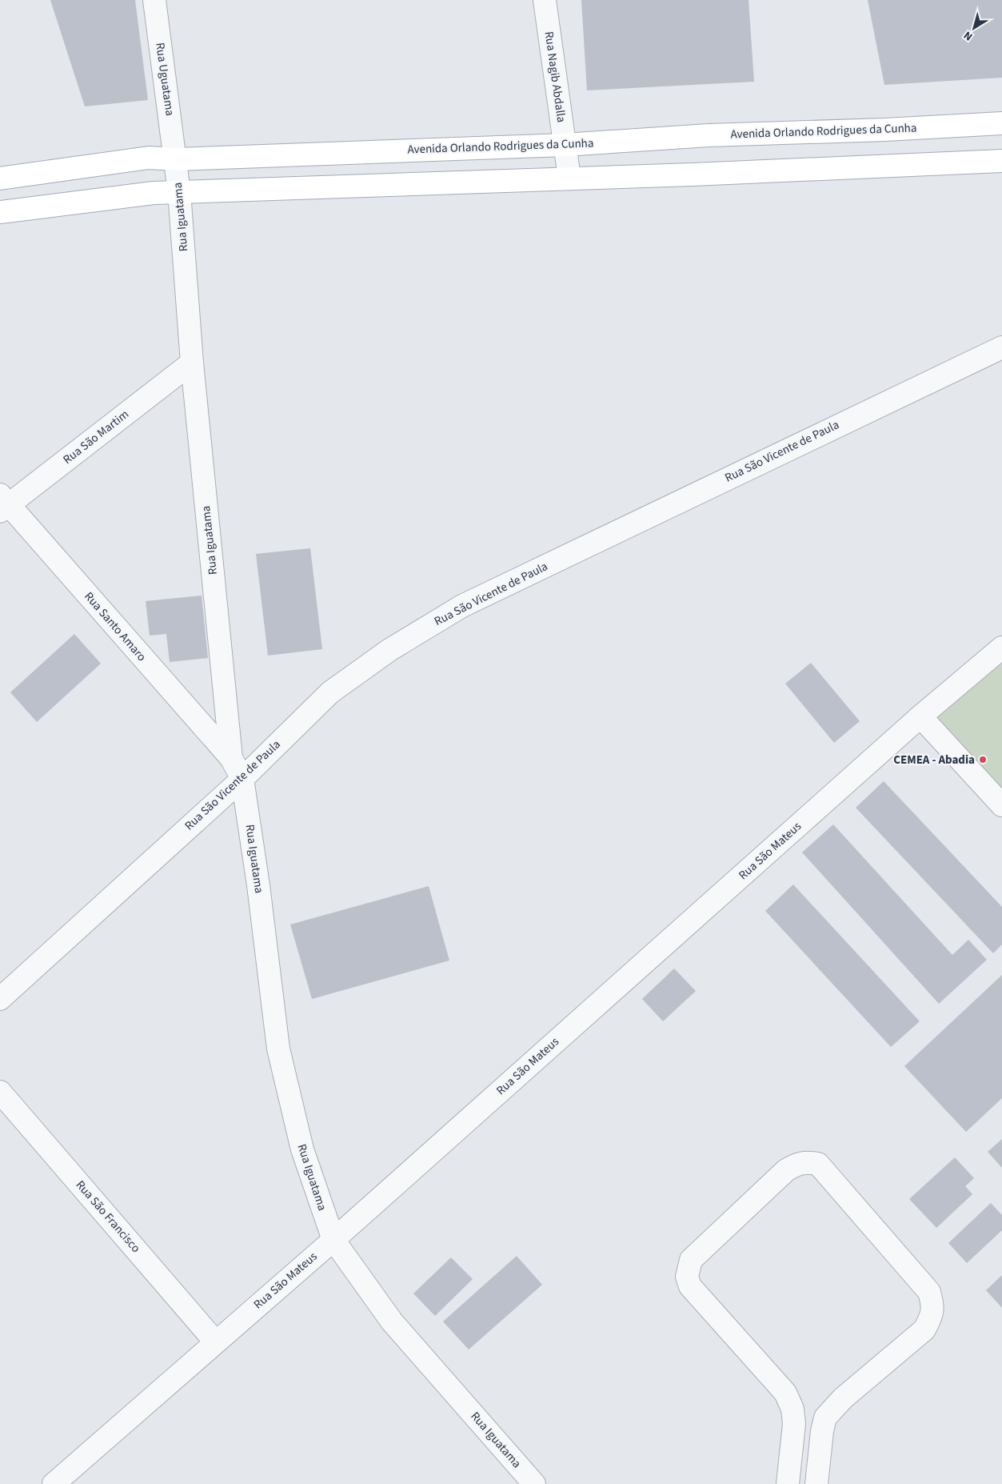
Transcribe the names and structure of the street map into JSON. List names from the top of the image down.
{
  "streets": {
    "main road": ["Avenida Orlando Rodrigues da Cunha"],
    "street": [
      "Rua Nagib Abdalla",
      "Rua Uguatama",
      "Rua Iguatama",
      "Rua São Martim",
      "Rua São Vicente de Paula",
      "Rua Santo Amaro",
      "Rua São Mateus",
      "Rua São Francisco"
    ]
  },
  "crossings": [
    ["Rua Nagib Abdalla", "Avenida Orlando Rodrigues da Cunha"],
    ["Rua Uguatama", "Avenida Orlando Rodrigues da Cunha"],
    ["Rua Uguatama", "Rua Iguatama"],
    ["Avenida Orlando Rodrigues da Cunha", "Rua Iguatama"],
    ["Rua Iguatama", "Rua São Martim"],
    ["Rua Iguatama", "Rua São Vicente de Paula"],
    ["Rua Iguatama", "Rua Santo Amaro"],
    ["Rua Iguatama", "Rua São Mateus"],
    ["Rua São Martim", "Rua Santo Amaro"],
    ["Rua São Mateus", "Rua São Francisco"]
  ],
  "places": ["CEMEA - Abadia"],
  "north": "bottom left"
}
